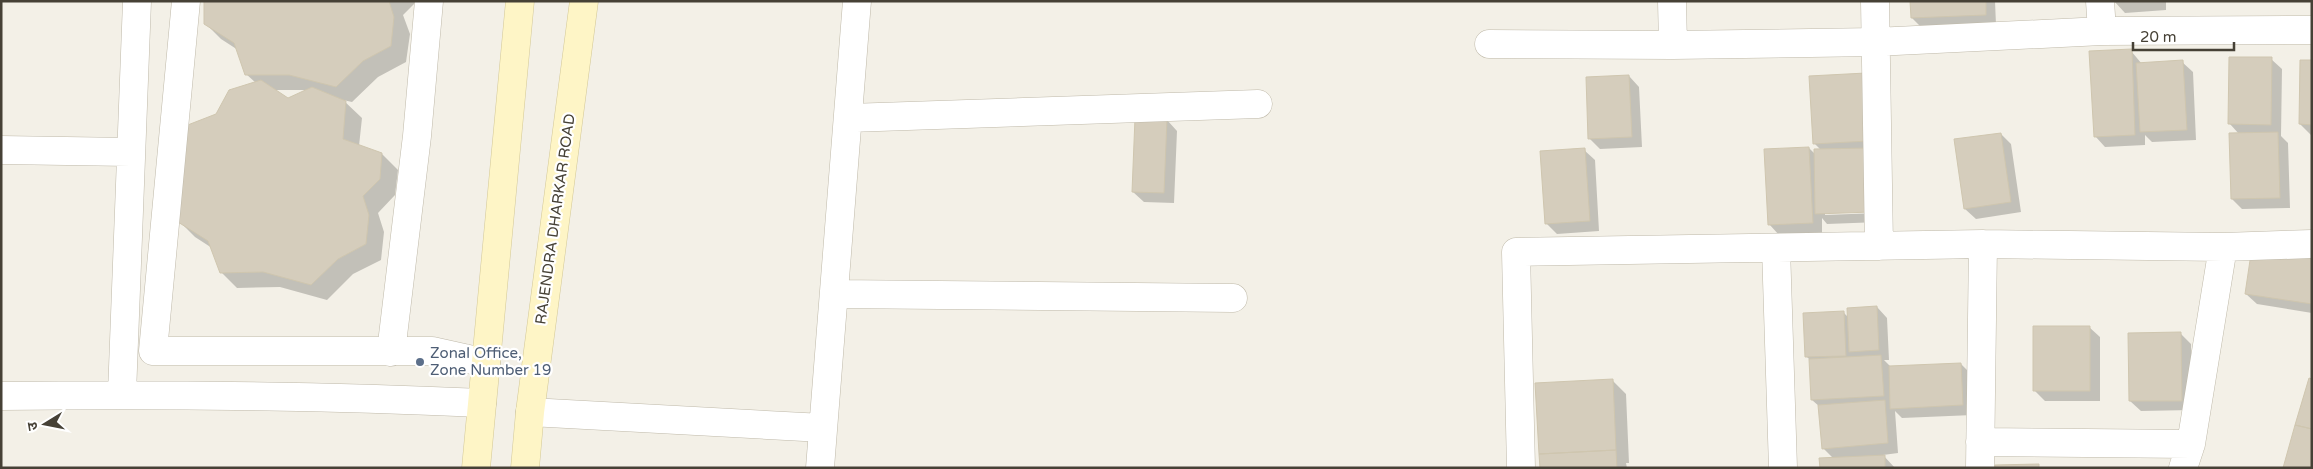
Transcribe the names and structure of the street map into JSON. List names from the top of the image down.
{
  "streets": {
    "main road": ["RAJENDRA DHARKAR ROAD"]
  },
  "places": ["Zonal Office, Zone Number 19"],
  "scale_bar": "20 m",
  "north": "left"
}
